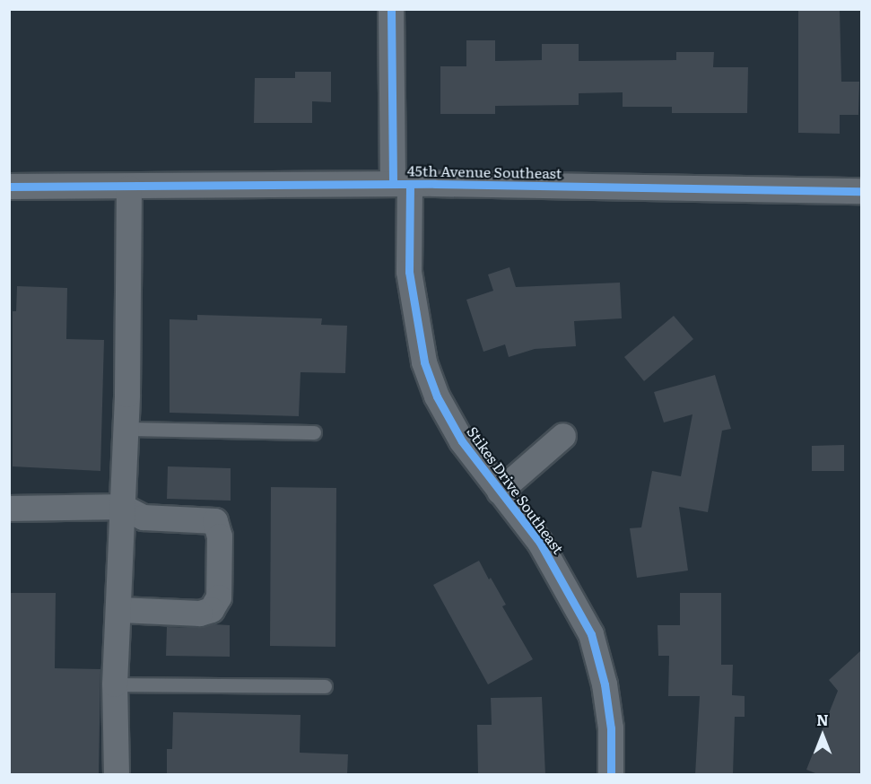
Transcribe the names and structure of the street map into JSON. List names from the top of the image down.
{
  "streets": {
    "street": ["45th Avenue Southeast", "Stikes Drive Southeast"]
  },
  "crossings": [
    ["45th Avenue Southeast", "Stikes Drive Southeast"]
  ],
  "north": "top"
}
